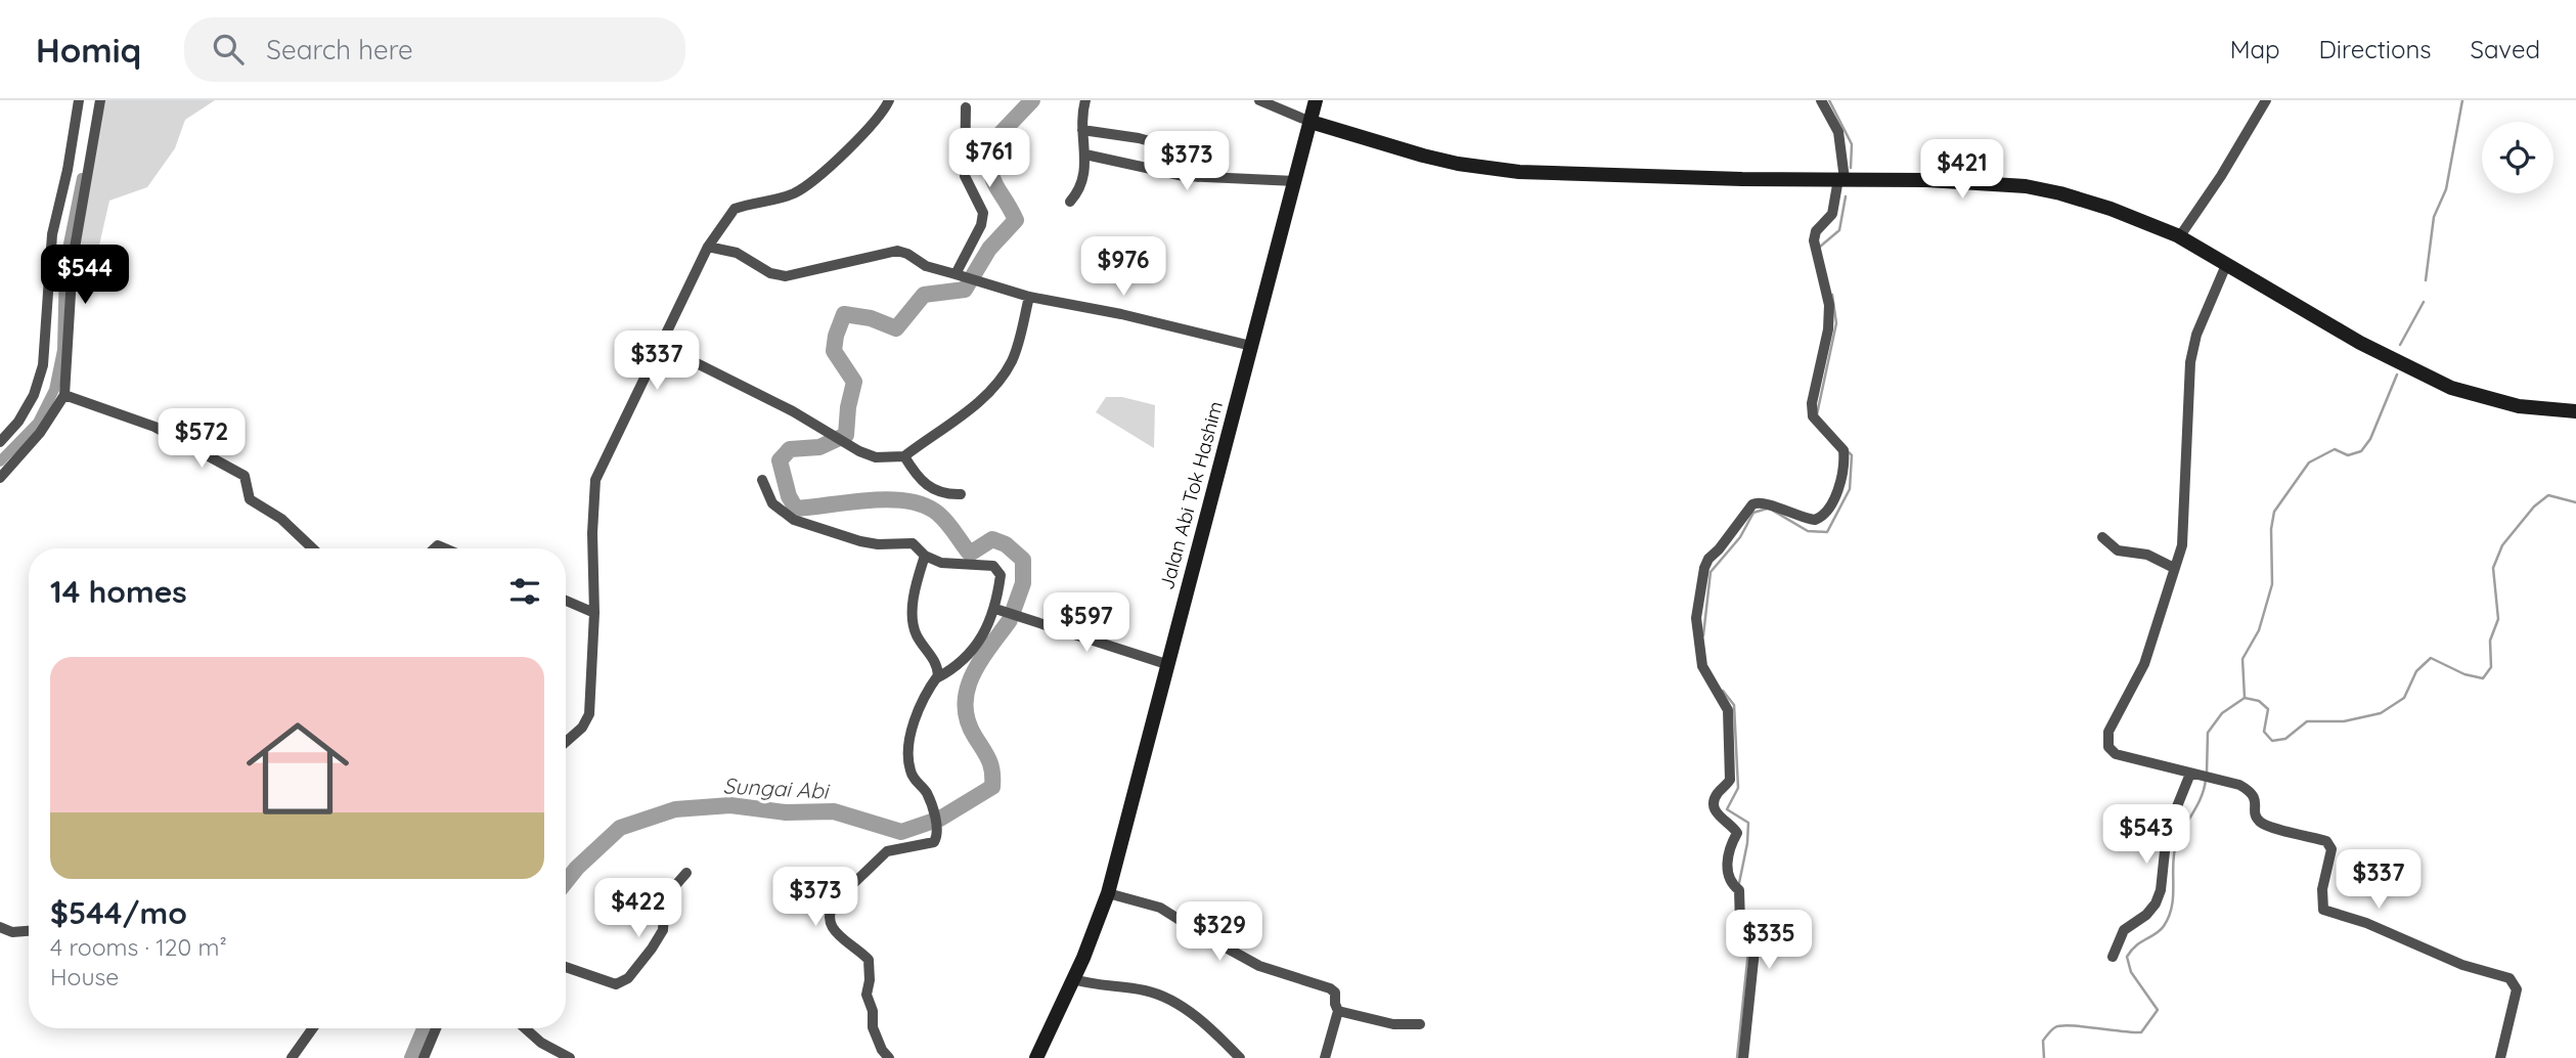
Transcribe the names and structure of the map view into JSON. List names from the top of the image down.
{
  "streets": {
    "street": ["Jalan Abi Tok Hashim"]
  },
  "water": ["Sungai Abi"],
  "page": {
    "header": "Homiq",
    "search": "Search here",
    "nav": ["Map", "Directions", "Saved"],
    "price": [
      "$761",
      "$373",
      "$421",
      "$976",
      "$544",
      "$337",
      "$572",
      "$597",
      "$543",
      "$337",
      "$373",
      "$422",
      "$329",
      "$335"
    ],
    "heading": "14 homes",
    "list": [
      {
        "name": "$544/mo",
        "note": "4 rooms · 120 m² · House"
      }
    ]
  }
}
